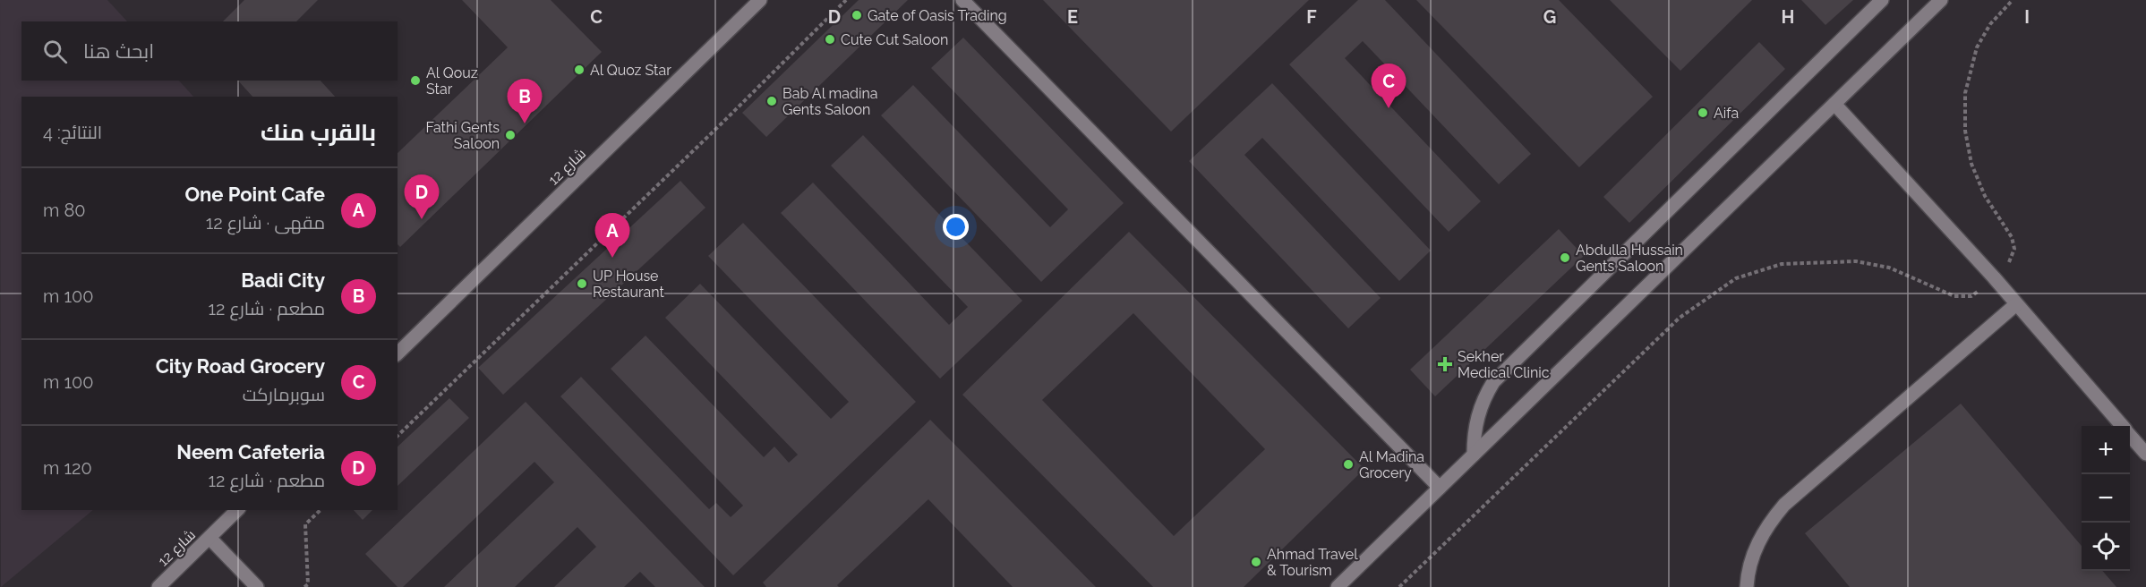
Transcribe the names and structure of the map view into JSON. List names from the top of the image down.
{
  "streets": {
    "street": ["شارع 12"]
  },
  "places": {
    "other": [
      "Gate of Oasis Trading",
      "Cute Cut Saloon",
      "Al Quoz Star",
      "Al Qouz Star",
      "Bab Al madina Gents Saloon",
      "Aifa",
      "Fathi Gents Saloon",
      "Abdulla Hussain Gents Saloon",
      "UP House Restaurant",
      "Al Madina Grocery",
      "Ahmad Travel & Tourism"
    ],
    "health": ["Sekher Medical Clinic"]
  },
  "page": {
    "search": "ابحث هنا",
    "pins": [
      "C",
      "B",
      "D",
      "A"
    ],
    "heading": ["بالقرب منك", "النتائج: 4"],
    "list": [
      {
        "mark": "A",
        "name": "One Point Cafe",
        "note": "مقهى · شارع 12",
        "value": "80 m"
      },
      {
        "mark": "B",
        "name": "Badi City",
        "note": "مطعم · شارع 12",
        "value": "100 m"
      },
      {
        "mark": "C",
        "name": "City Road Grocery",
        "note": "سوبرماركت",
        "value": "100 m"
      },
      {
        "mark": "D",
        "name": "Neem Cafeteria",
        "note": "مطعم · شارع 12",
        "value": "120 m"
      }
    ],
    "map_buttons": ["+", "−"]
  },
  "grid": {
    "columns": [
      "C",
      "D",
      "E",
      "F",
      "G",
      "H",
      "I"
    ]
  }
}
